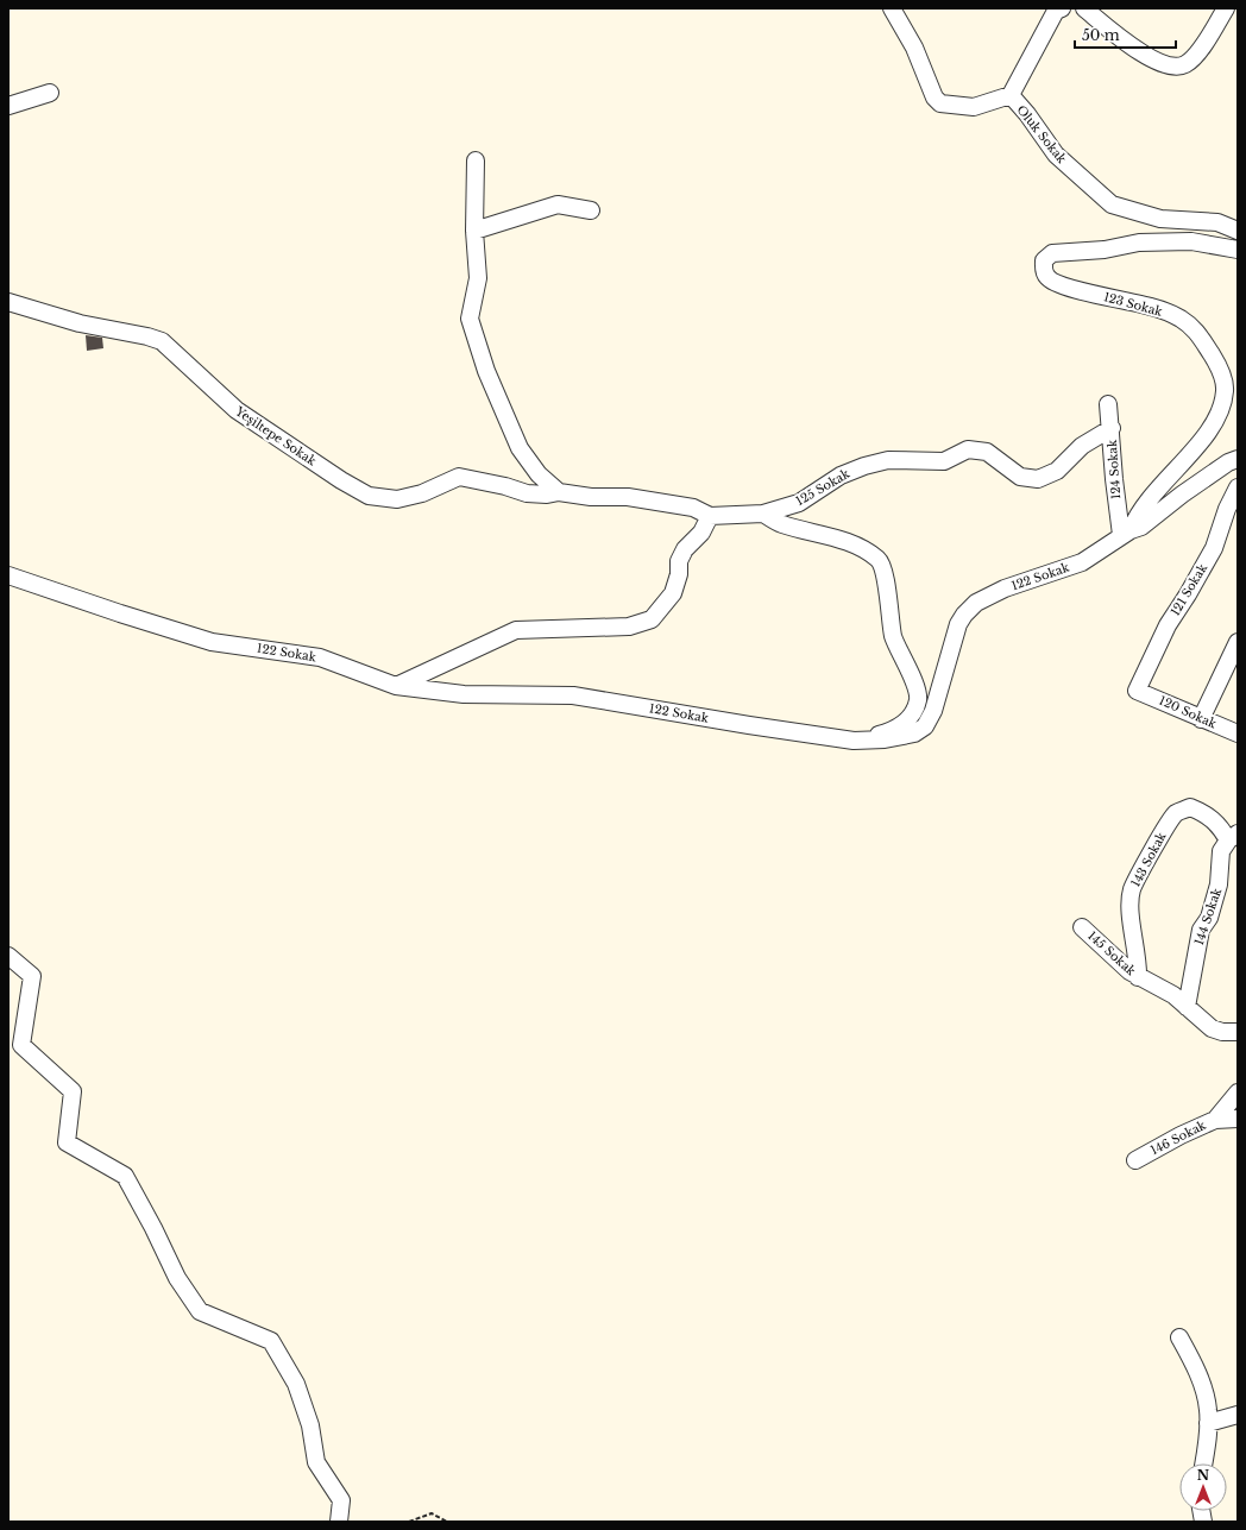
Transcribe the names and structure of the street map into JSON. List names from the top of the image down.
{
  "streets": {
    "street": [
      "Oluk Sokak",
      "123 Sokak",
      "Yeşiltepe Sokak",
      "124 Sokak",
      "125 Sokak",
      "122 Sokak",
      "121 Sokak",
      "120 Sokak",
      "143 Sokak",
      "144 Sokak",
      "145 Sokak",
      "146 Sokak"
    ]
  },
  "crossings": [
    ["123 Sokak", "124 Sokak"],
    ["123 Sokak", "122 Sokak"],
    ["Yeşiltepe Sokak", "125 Sokak"],
    ["124 Sokak", "125 Sokak"],
    ["124 Sokak", "122 Sokak"],
    ["125 Sokak", "122 Sokak"],
    ["121 Sokak", "120 Sokak"],
    ["143 Sokak", "144 Sokak"],
    ["143 Sokak", "145 Sokak"],
    ["144 Sokak", "145 Sokak"]
  ],
  "scale_bar": "50 m",
  "north": "top"
}
